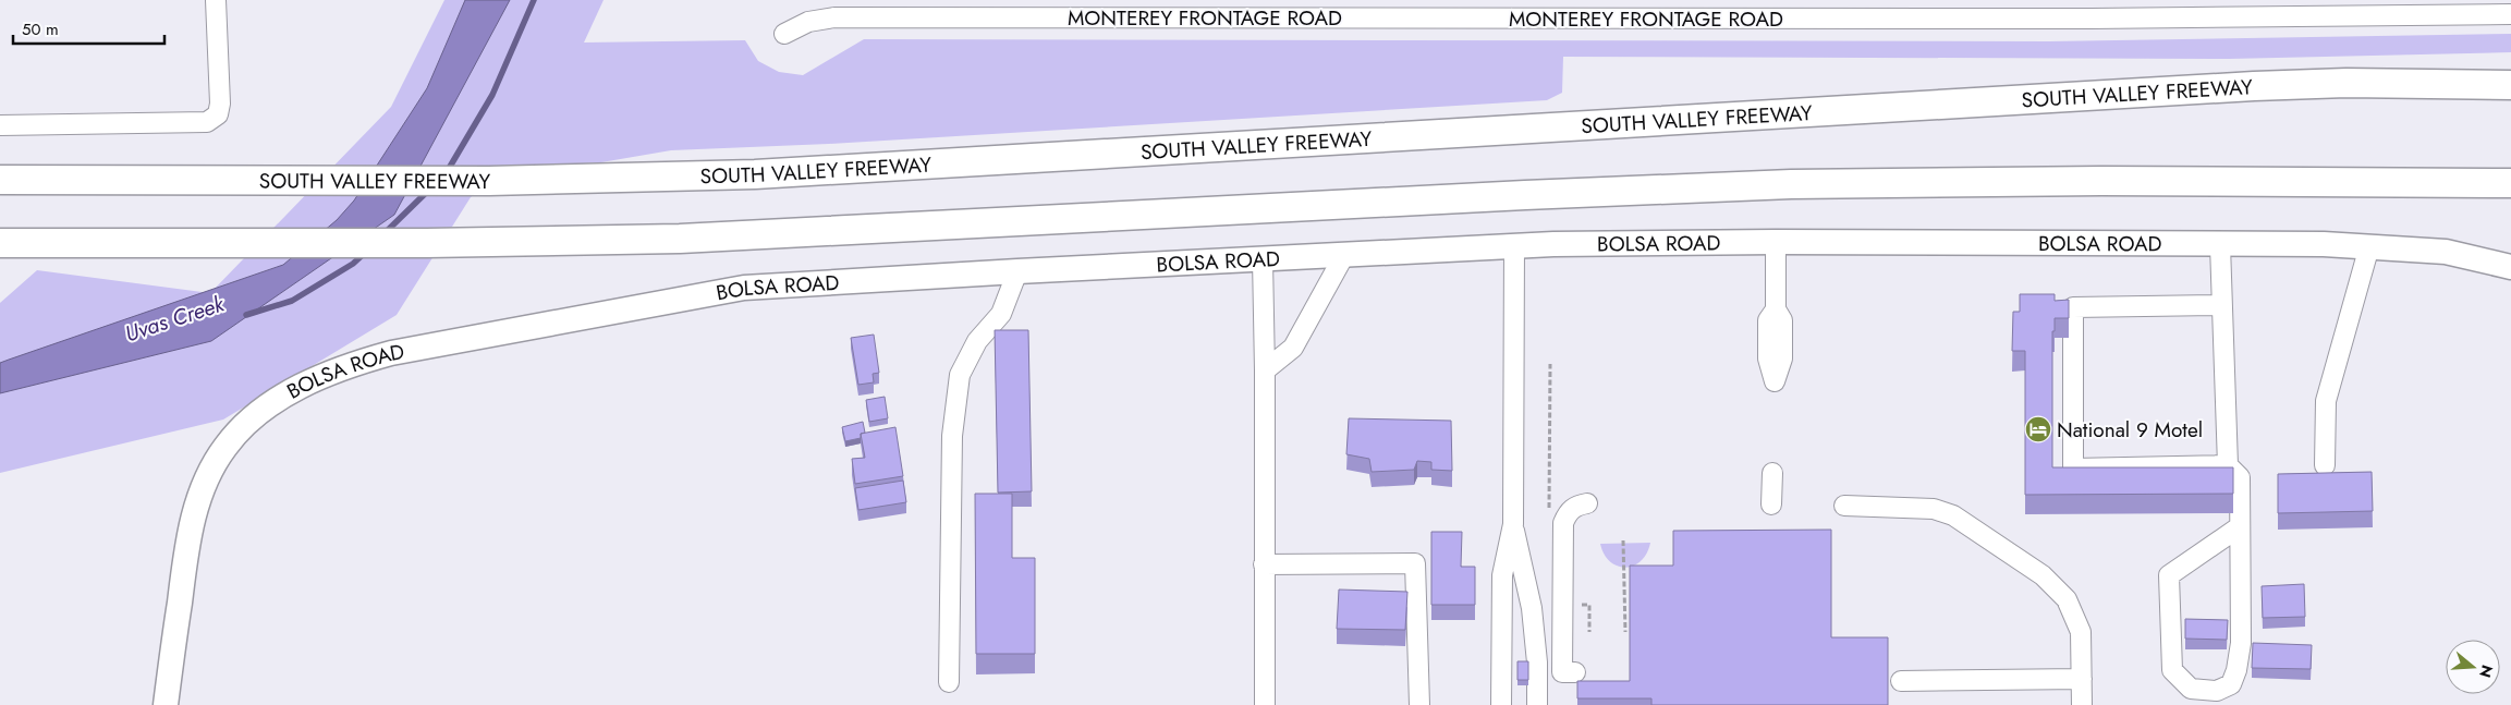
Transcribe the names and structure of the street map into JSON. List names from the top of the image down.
{
  "streets": {
    "highway": ["SOUTH VALLEY FREEWAY"],
    "main road": ["BOLSA ROAD"],
    "street": ["MONTEREY FRONTAGE ROAD"]
  },
  "water": ["Uvas Creek"],
  "places": {
    "hotel": ["National 9 Motel"]
  },
  "scale_bar": "50 m",
  "north": "right"
}
